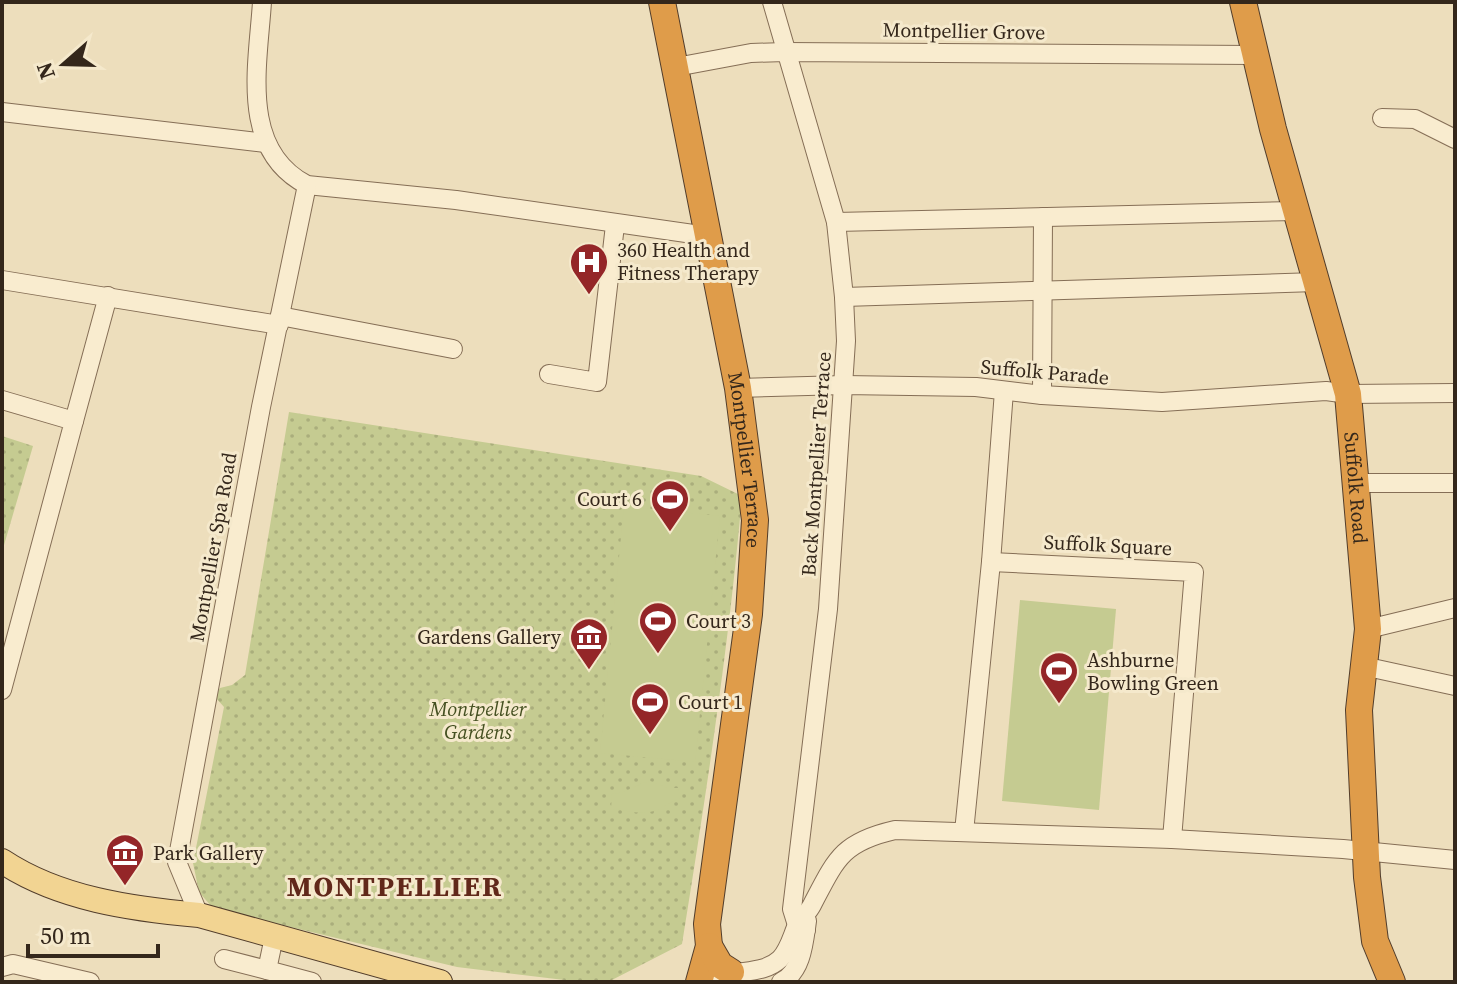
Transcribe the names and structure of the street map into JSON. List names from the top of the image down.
{
  "streets": {
    "highway": ["Montpellier Terrace", "Suffolk Road"],
    "street": [
      "Montpellier Grove",
      "Suffolk Parade",
      "Back Montpellier Terrace",
      "Suffolk Square",
      "Montpellier Spa Road"
    ]
  },
  "crossings": [
    ["Montpellier Grove", "Montpellier Terrace"],
    ["Montpellier Grove", "Back Montpellier Terrace"],
    ["Montpellier Grove", "Suffolk Road"],
    ["Suffolk Parade", "Montpellier Terrace"],
    ["Suffolk Parade", "Back Montpellier Terrace"],
    ["Suffolk Parade", "Suffolk Road"]
  ],
  "districts": ["MONTPELLIER"],
  "parks": ["Montpellier Gardens"],
  "places": {
    "hospital": ["360 Health and Fitness Therapy"],
    "sports": [
      "Court 6",
      "Court 3",
      "Ashburne Bowling Green",
      "Court 1"
    ],
    "museum": ["Gardens Gallery", "Park Gallery"]
  },
  "scale_bar": "50 m",
  "north": "left"
}
